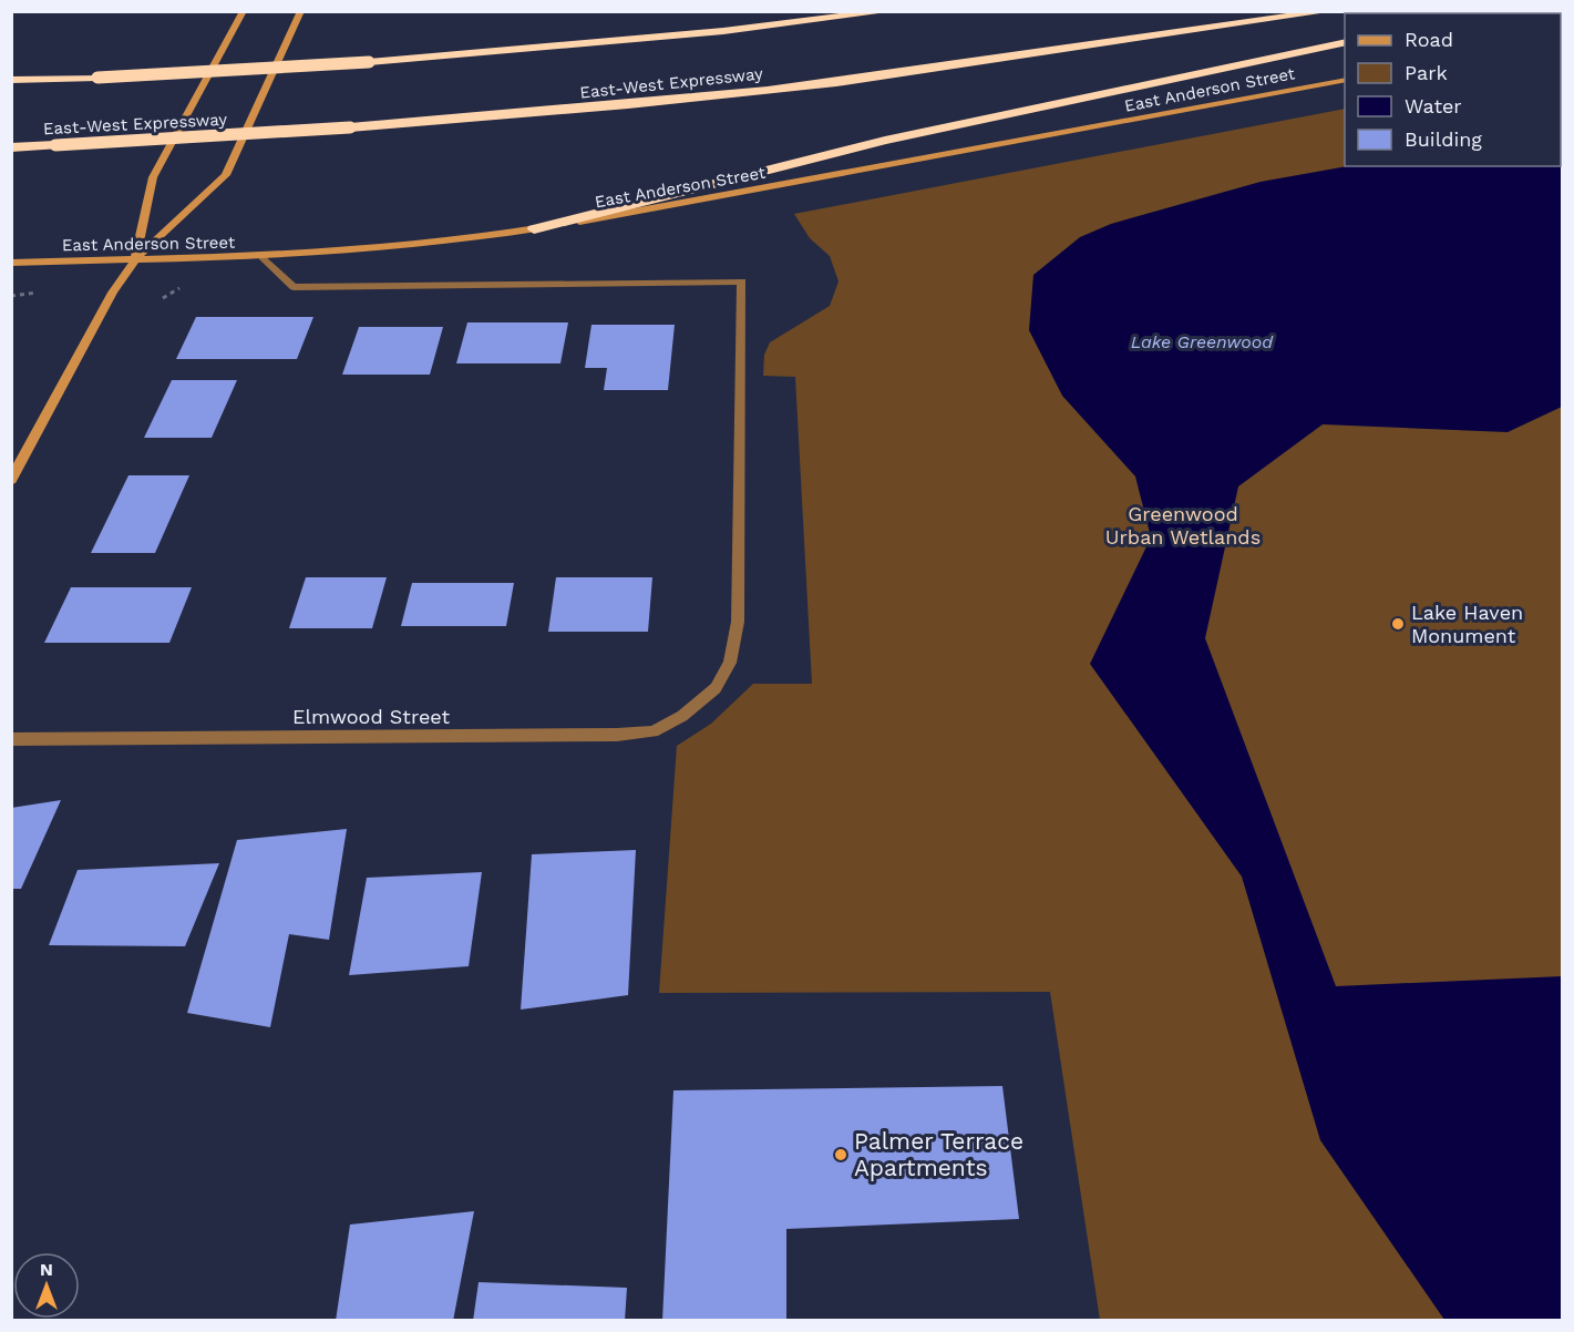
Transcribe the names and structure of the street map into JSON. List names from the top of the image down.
{
  "streets": {
    "highway": ["East-West Expressway"],
    "main road": ["East Anderson Street"],
    "street": ["Elmwood Street"]
  },
  "crossings": [
    ["East Anderson Street", "Elmwood Street"]
  ],
  "water": ["Lake Greenwood"],
  "parks": ["Greenwood Urban Wetlands"],
  "places": ["Lake Haven Monument", "Palmer Terrace Apartments"],
  "legend": [
    "Road",
    "Park",
    "Water",
    "Building"
  ],
  "north": "top"
}
